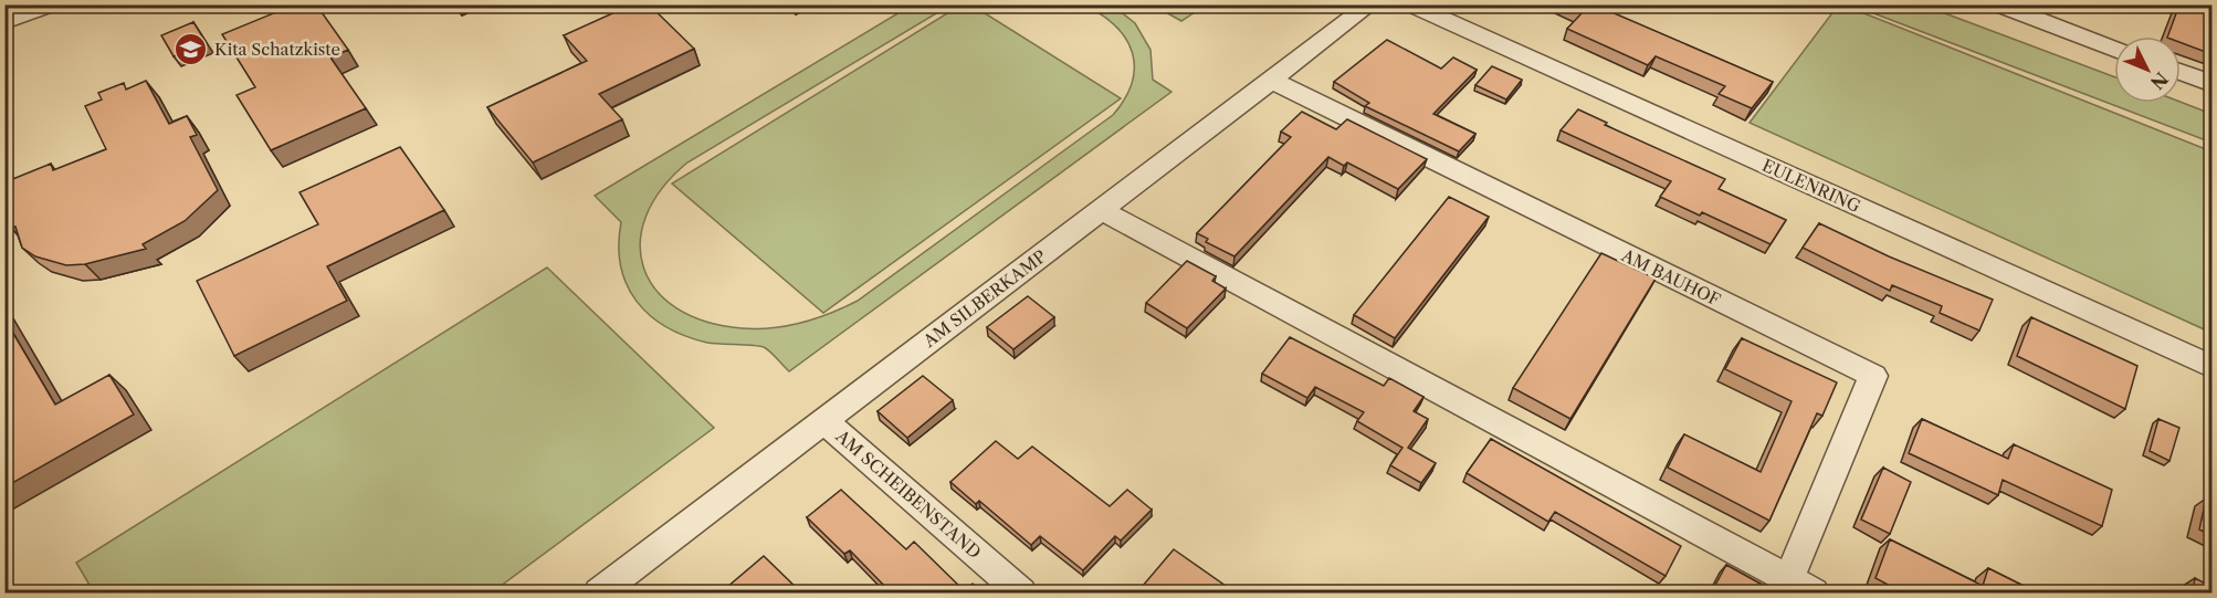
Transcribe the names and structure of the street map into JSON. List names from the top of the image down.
{
  "streets": {
    "street": [
      "EULENRING",
      "AM BAUHOF",
      "AM SILBERKAMP",
      "AM SCHEIBENSTAND"
    ]
  },
  "crossings": [
    ["AM BAUHOF", "AM SILBERKAMP"],
    ["AM SILBERKAMP", "AM SCHEIBENSTAND"]
  ],
  "places": {
    "school or university": ["Kita Schatzkiste"]
  },
  "north": "bottom right"
}
